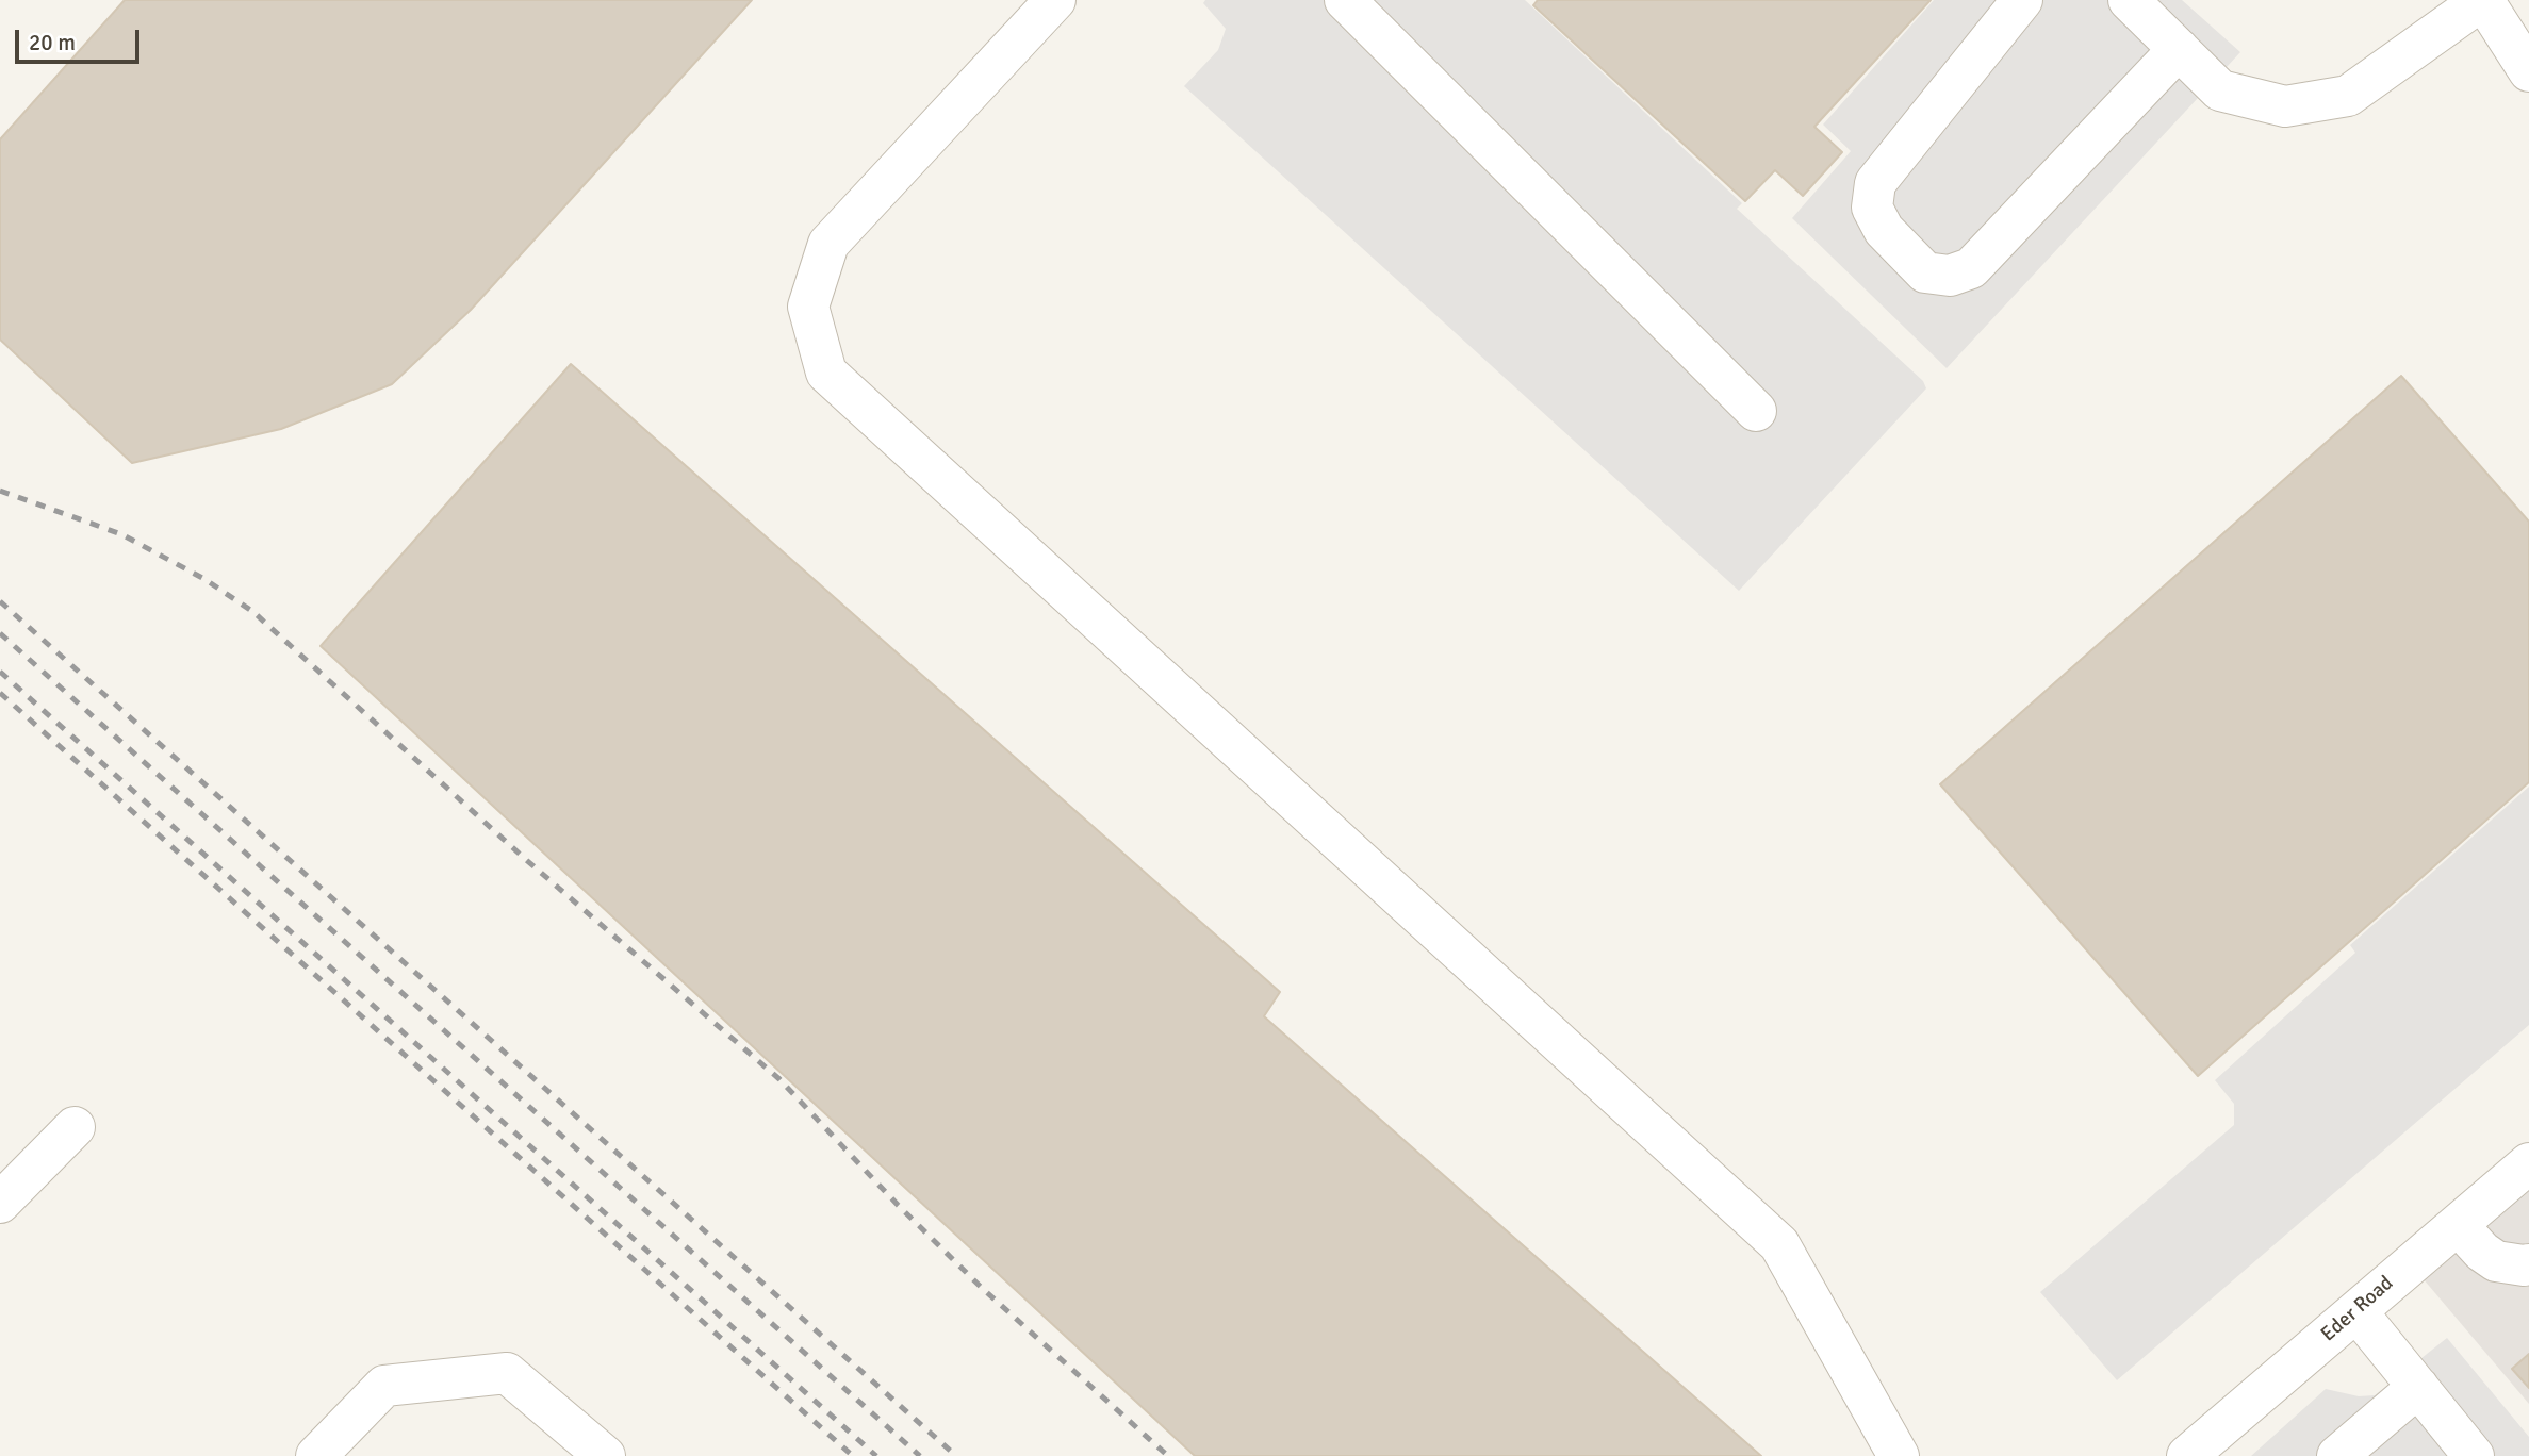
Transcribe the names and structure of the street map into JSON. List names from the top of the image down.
{
  "streets": {
    "street": ["Eder Road"]
  },
  "scale_bar": "20 m"
}
